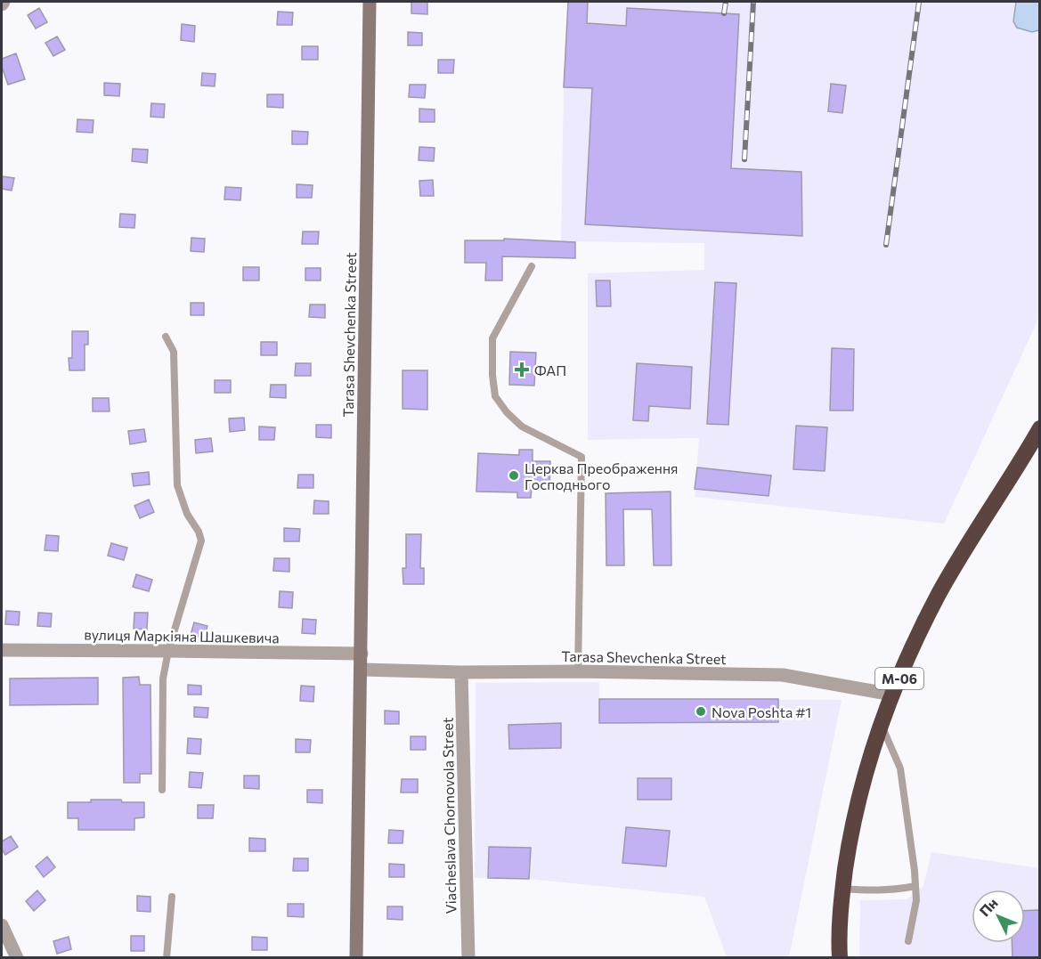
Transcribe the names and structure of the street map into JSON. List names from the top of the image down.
{
  "streets": {
    "highway": ["М-06"],
    "street": ["Tarasa Shevchenka Street", "вулиця Маркіяна Шашкевича", "Viacheslava Chornovola Street"]
  },
  "crossings": [
    ["Tarasa Shevchenka Street", "вулиця Маркіяна Шашкевича"],
    ["Tarasa Shevchenka Street", "М-06"],
    ["Tarasa Shevchenka Street", "Viacheslava Chornovola Street"]
  ],
  "places": {
    "health": ["ФАП"],
    "other": ["Церква Преображення Господнього", "Nova Poshta #1"]
  },
  "north": "top left"
}
